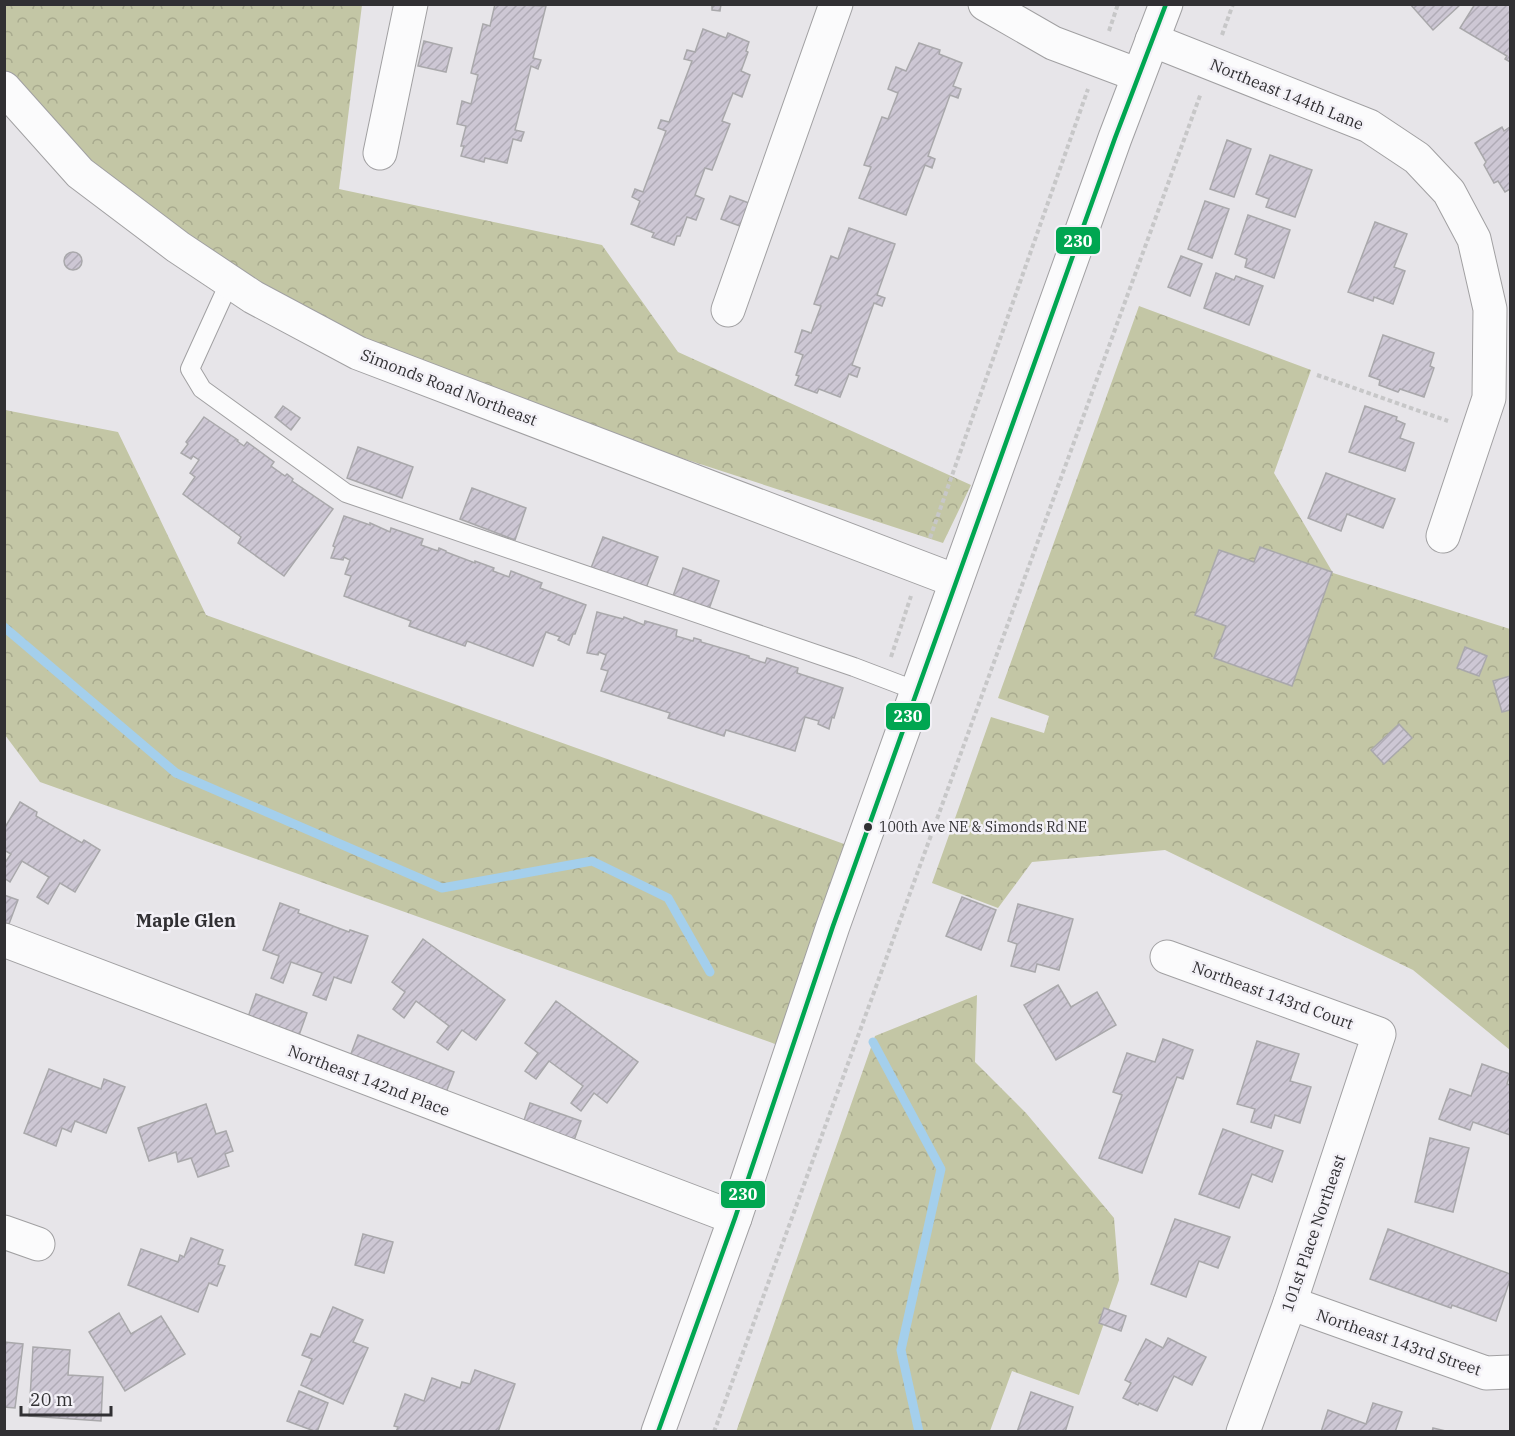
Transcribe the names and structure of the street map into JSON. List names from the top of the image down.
{
  "streets": {
    "street": [
      "Northeast 144th Lane",
      "Simonds Road Northeast",
      "Northeast 143rd Court",
      "Northeast 142nd Place",
      "101st Place Northeast",
      "Northeast 143rd Street"
    ]
  },
  "crossings": [
    ["Northeast 143rd Court", "101st Place Northeast"],
    ["101st Place Northeast", "Northeast 143rd Street"]
  ],
  "districts": ["Maple Glen"],
  "places": ["100th Ave NE & Simonds Rd NE"],
  "lines": ["transit line 230"],
  "scale_bar": "20 m"
}
